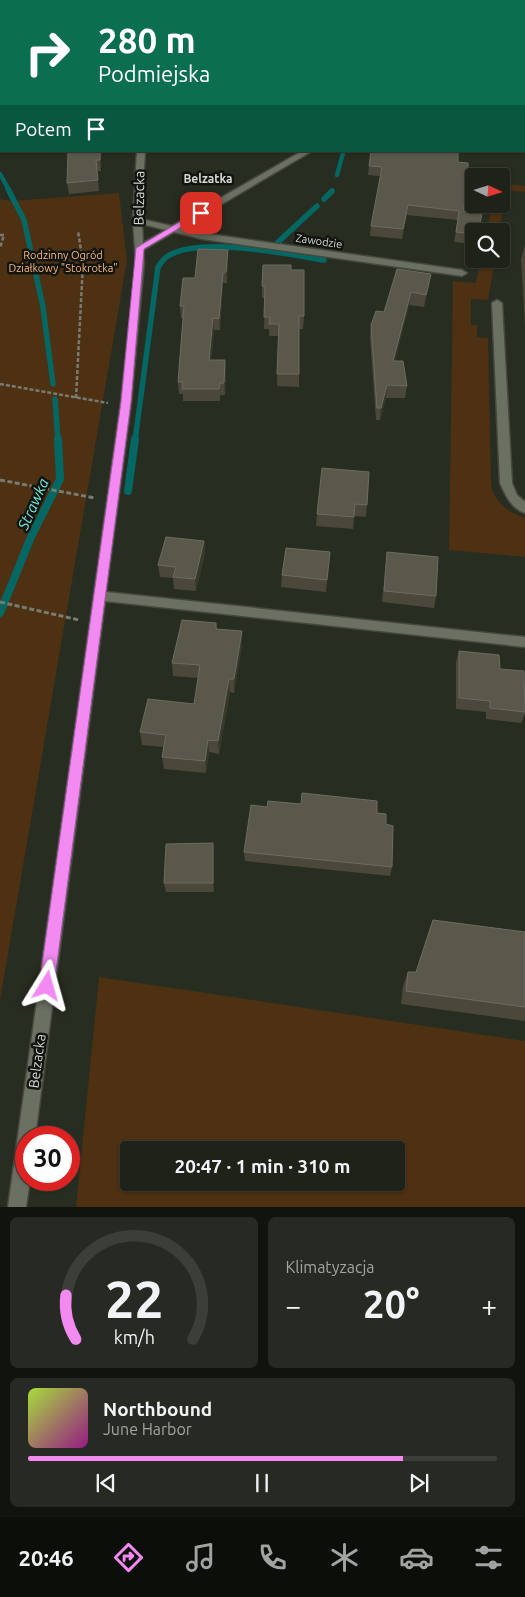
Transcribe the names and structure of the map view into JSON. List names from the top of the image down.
{
  "streets": {
    "street": ["Belzacka", "Zawodzie"]
  },
  "crossings": [
    ["Belzacka", "Zawodzie"]
  ],
  "districts": ["Belzatka"],
  "water": ["Strawka"],
  "parks": ["Rodzinny Ogród Działkowy \"Stokrotka\""],
  "north": "right",
  "page": {
    "turn": ["280 m", "Podmiejska"],
    "then": "Potem",
    "limit": "30",
    "trip": "20:47 · 1 min · 310 m",
    "tile": "Klimatyzacja",
    "heat": ["−", "20°", "+"],
    "song": ["Northbound", "June Harbor"],
    "tabs": "20:46",
    "gauge": ["22", "km/h"]
  }
}
